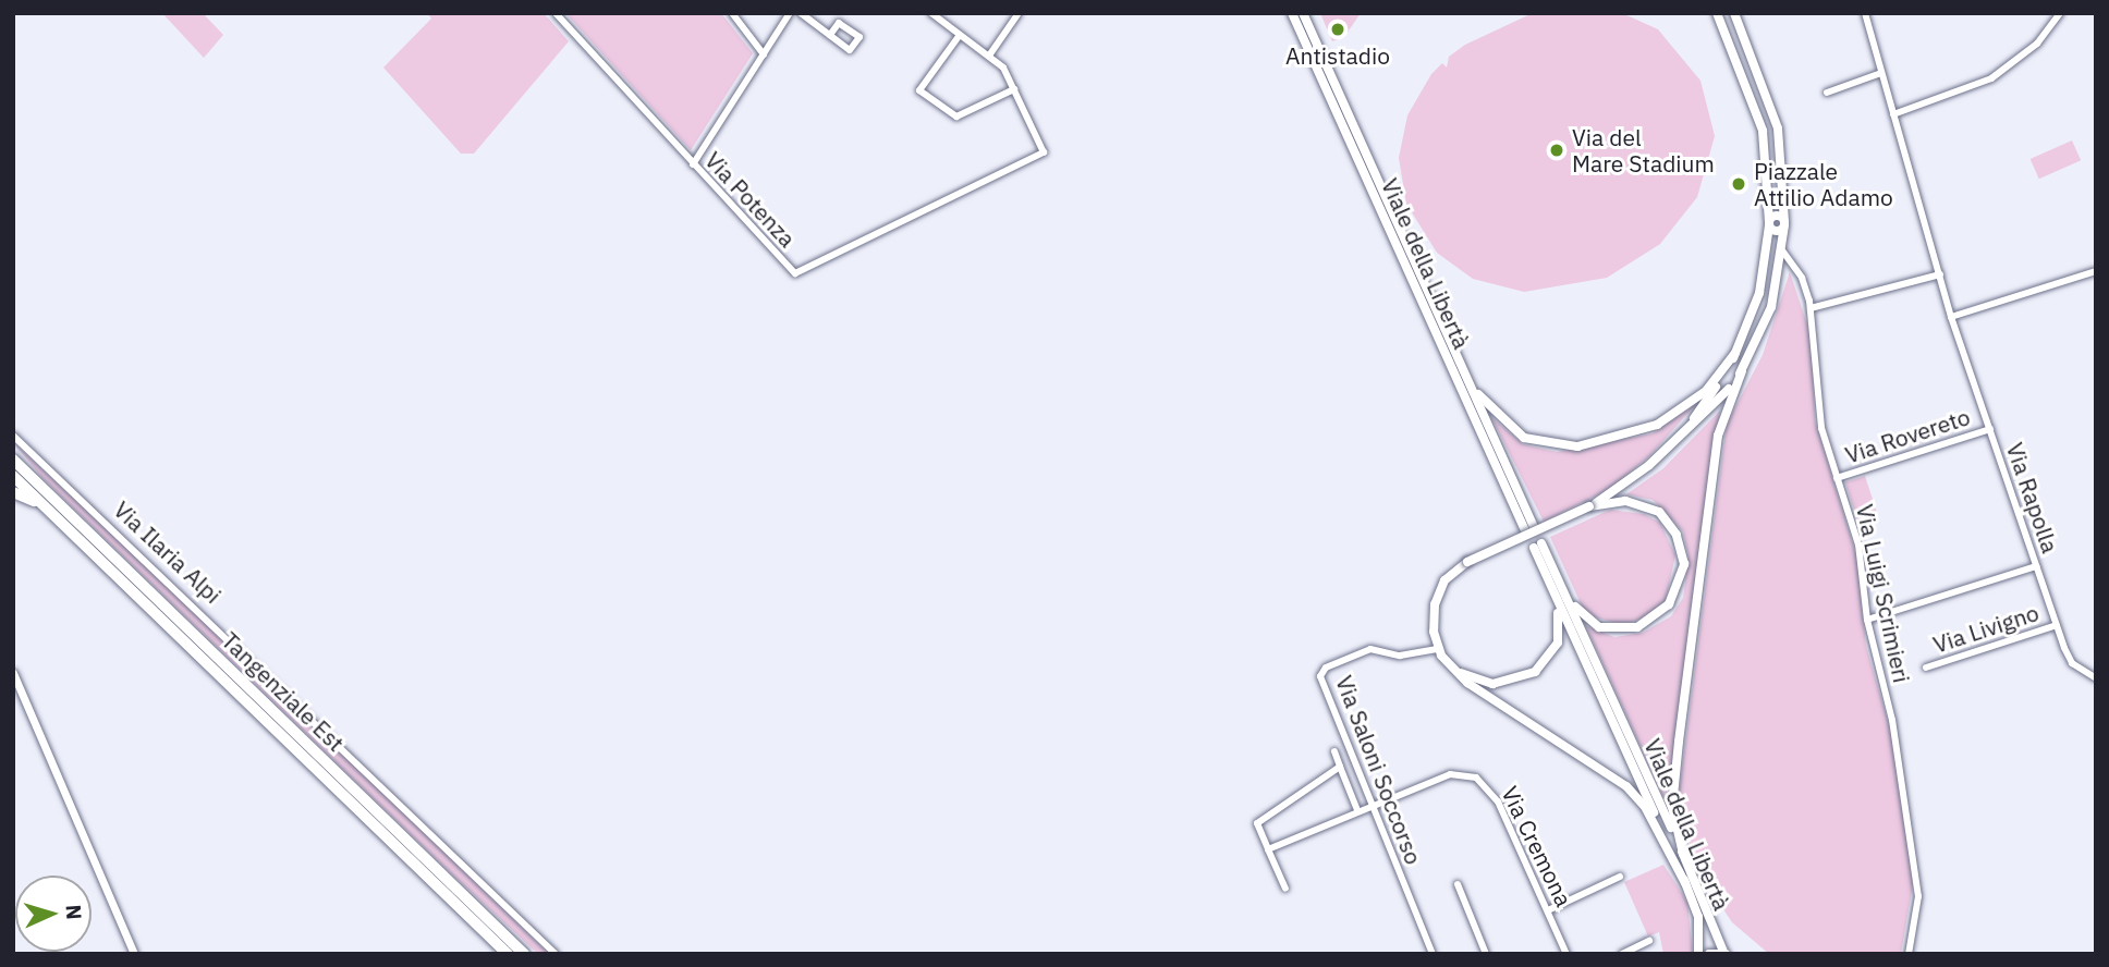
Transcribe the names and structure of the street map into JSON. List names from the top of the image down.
{
  "streets": {
    "highway": ["Tangenziale Est"],
    "main road": ["Viale della Libertà"],
    "street": [
      "Via Potenza",
      "Via Rovereto",
      "Via Rapolla",
      "Via Ilaria Alpi",
      "Via Luigi Scrimieri",
      "Via Livigno",
      "Via Saloni Soccorso",
      "Via Cremona"
    ]
  },
  "crossings": [
    ["Via Rovereto", "Via Rapolla"],
    ["Via Rovereto", "Via Luigi Scrimieri"],
    ["Via Rapolla", "Via Livigno"],
    ["Via Saloni Soccorso", "Via Cremona"]
  ],
  "places": ["Antistadio", "Via del Mare Stadium", "Piazzale Attilio Adamo"],
  "north": "right"
}
